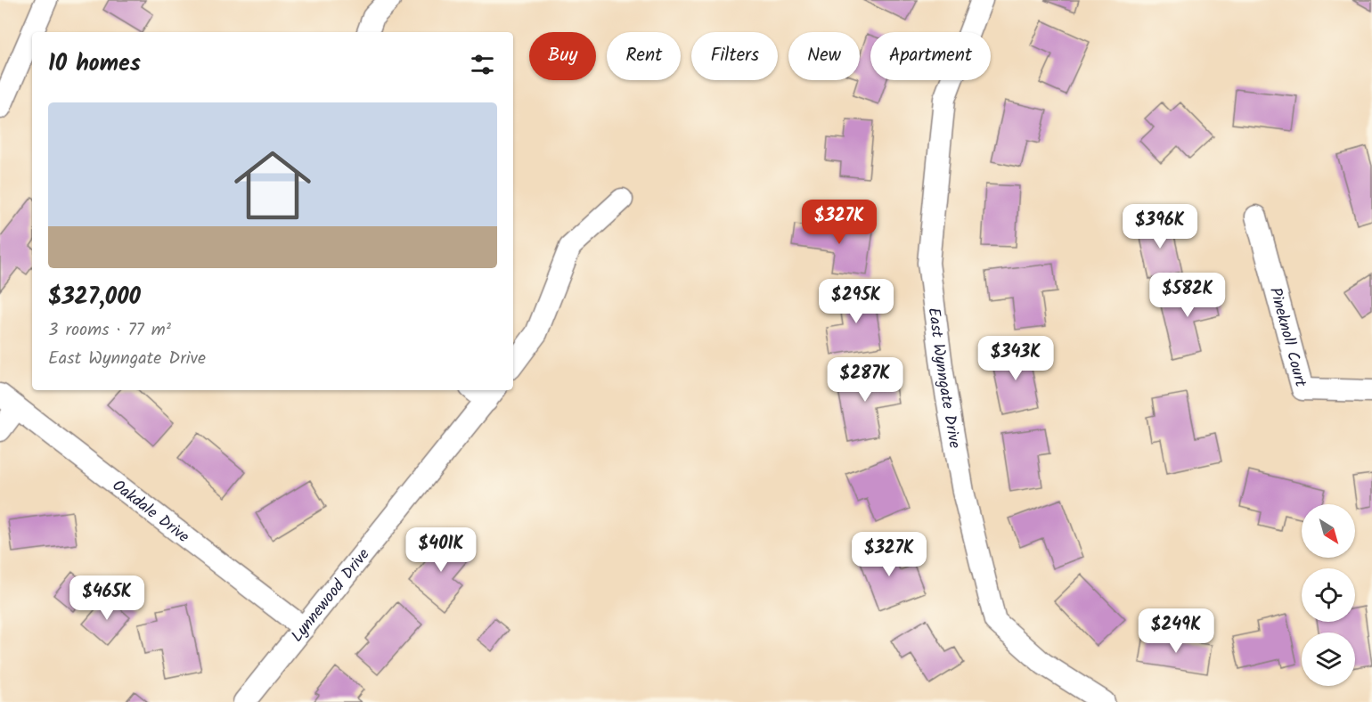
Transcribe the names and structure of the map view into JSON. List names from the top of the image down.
{
  "streets": {
    "street": [
      "Pineknoll Court",
      "East Wynngate Drive",
      "Oakdale Drive",
      "Lynnewood Drive"
    ]
  },
  "crossings": [
    ["Oakdale Drive", "Lynnewood Drive"]
  ],
  "north": "bottom right",
  "page": {
    "chip": [
      "Buy",
      "Rent",
      "Filters",
      "New",
      "Apartment"
    ],
    "heading": "10 homes",
    "list": [
      {
        "name": "$327,000",
        "note": "3 rooms · 77 m² · East Wynngate Drive"
      }
    ],
    "price": [
      "$327K",
      "$396K",
      "$582K",
      "$295K",
      "$343K",
      "$287K",
      "$401K",
      "$327K",
      "$465K",
      "$249K"
    ]
  }
}
